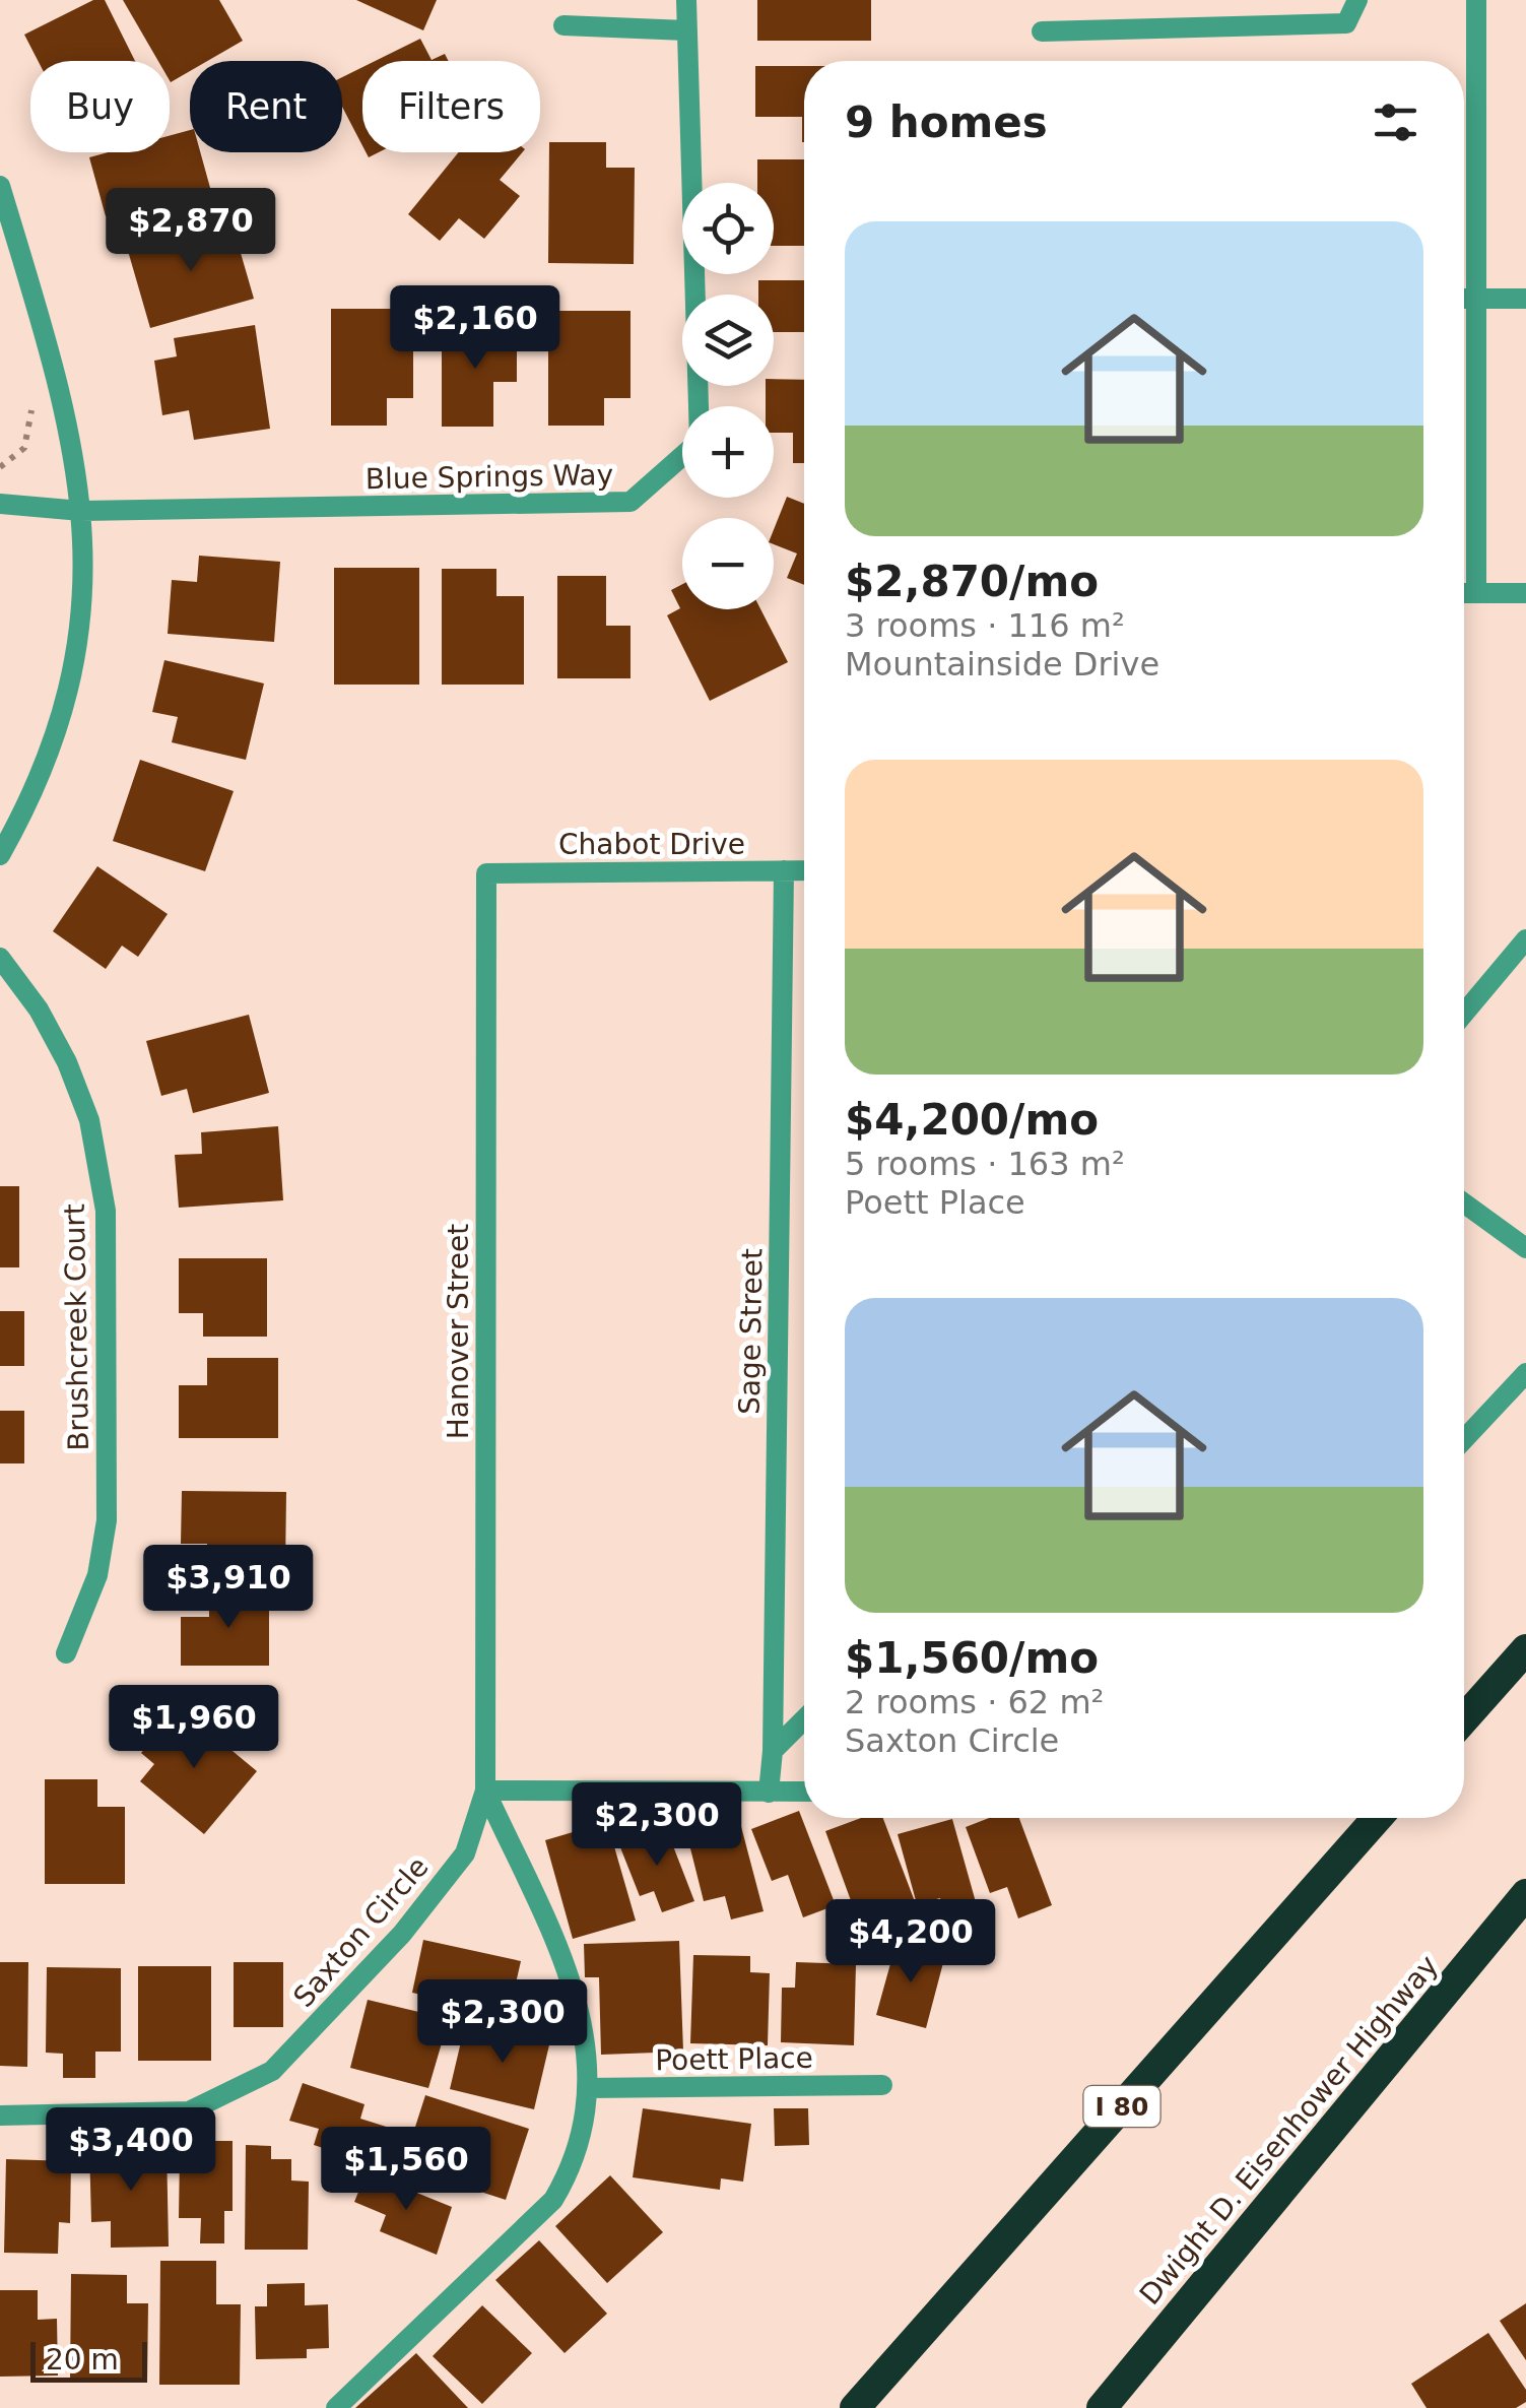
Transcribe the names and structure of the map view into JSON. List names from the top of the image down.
{
  "streets": {
    "highway": ["I 80", "Dwight D. Eisenhower Highway"],
    "street": [
      "Blue Springs Way",
      "Chabot Drive",
      "Brushcreek Court",
      "Hanover Street",
      "Sage Street",
      "Saxton Circle",
      "Poett Place"
    ]
  },
  "crossings": [
    ["Chabot Drive", "Hanover Street"],
    ["Chabot Drive", "Sage Street"],
    ["Hanover Street", "Saxton Circle"]
  ],
  "scale_bar": "20 m",
  "page": {
    "chip": ["Buy", "Rent", "Filters"],
    "heading": "9 homes",
    "map_buttons": ["+", "−"],
    "list": [
      {
        "name": "$2,870/mo",
        "note": "3 rooms · 116 m² · Mountainside Drive"
      },
      {
        "name": "$4,200/mo",
        "note": "5 rooms · 163 m² · Poett Place"
      },
      {
        "name": "$1,560/mo",
        "note": "2 rooms · 62 m² · Saxton Circle"
      }
    ],
    "price": [
      "$2,870",
      "$2,160",
      "$3,910",
      "$1,960",
      "$2,300",
      "$4,200",
      "$2,300",
      "$3,400",
      "$1,560"
    ],
    "scale": "20 m"
  }
}
